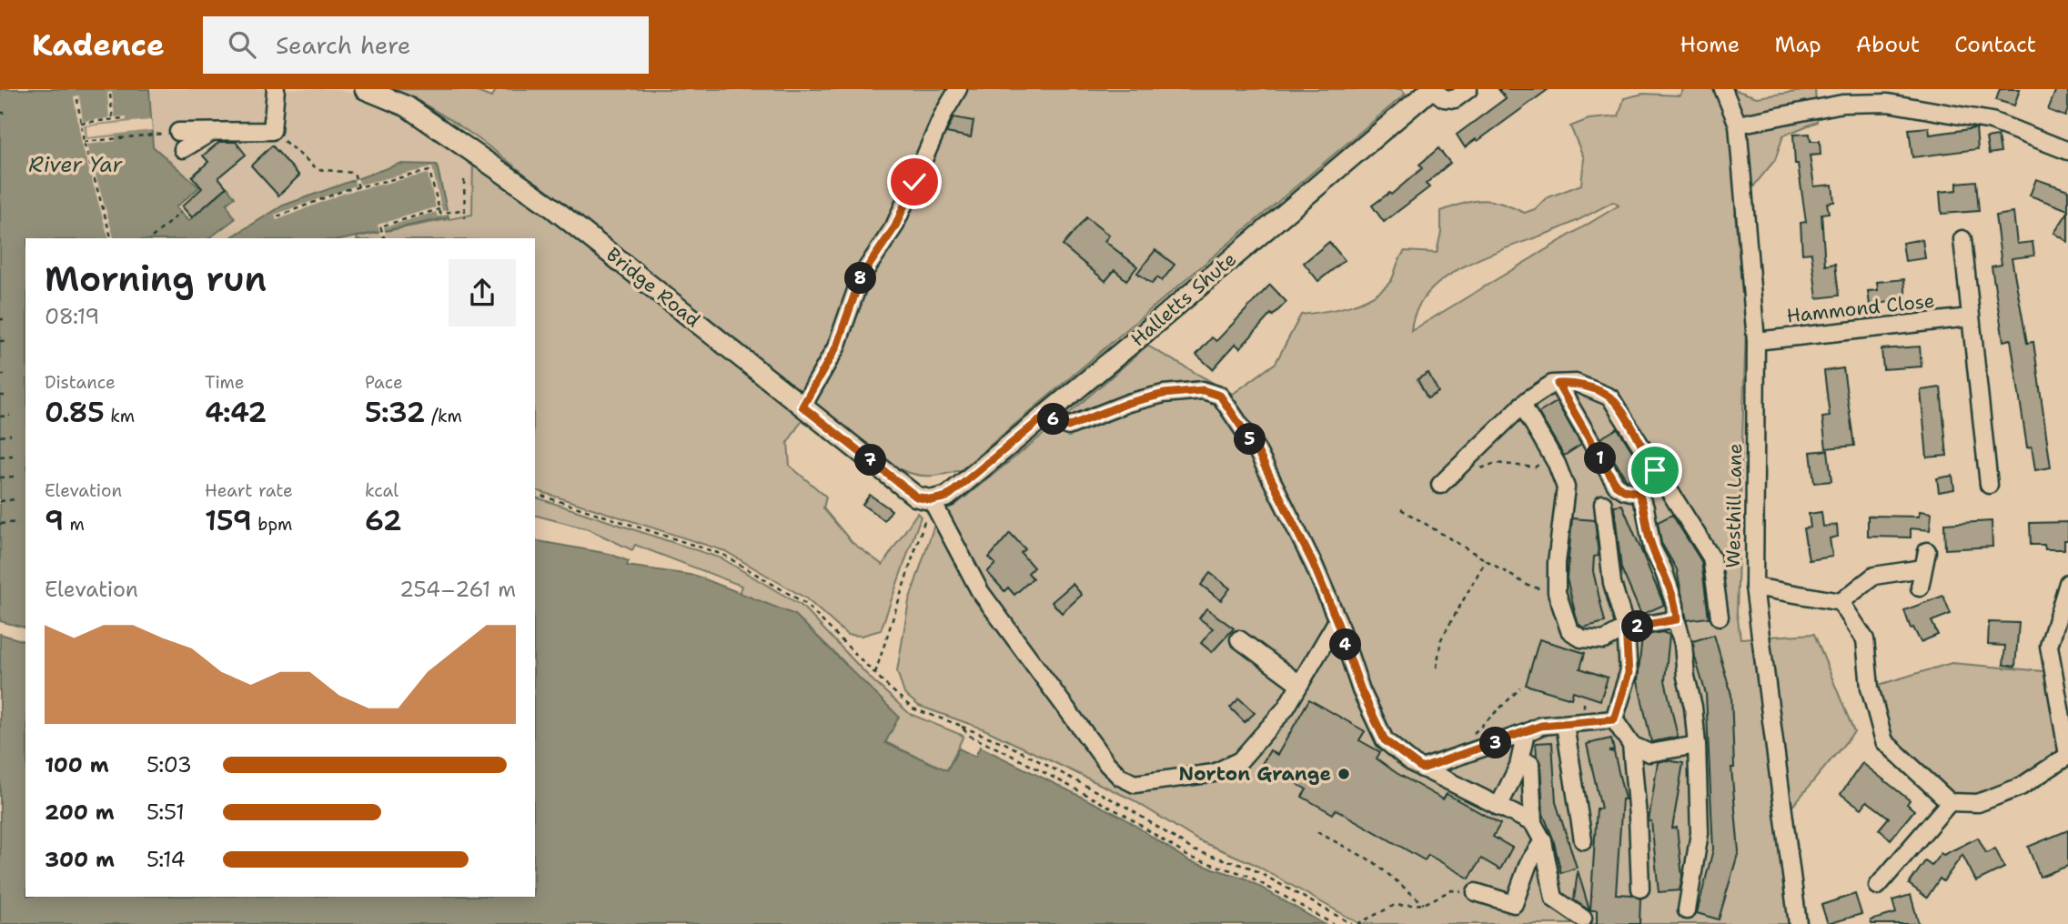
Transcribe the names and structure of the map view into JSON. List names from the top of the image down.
{
  "streets": {
    "main road": ["Bridge Road", "Halletts Shute"],
    "street": ["Hammond Close", "Westhill Lane"]
  },
  "crossings": [
    ["Bridge Road", "Halletts Shute"],
    ["Hammond Close", "Westhill Lane"]
  ],
  "water": ["River Yar"],
  "places": ["Norton Grange"],
  "page": {
    "header": "Kadence",
    "search": "Search here",
    "nav": [
      "Home",
      "Map",
      "About",
      "Contact"
    ],
    "heading": ["Morning run", "08:19"],
    "pins": [
      "8",
      "6",
      "5",
      "1",
      "7",
      "2",
      "4",
      "3"
    ],
    "stats": [
      ["Distance", "0.85 km"],
      ["Time", "4:42"],
      ["Pace", "5:32 /km"],
      ["Elevation", "9 m"],
      ["Heart rate", "159 bpm"],
      ["kcal", "62"]
    ],
    "chart": ["Elevation", "254–261 m"],
    "list": [
      {
        "name": "100 m",
        "note": "5:03"
      },
      {
        "name": "200 m",
        "note": "5:51"
      },
      {
        "name": "300 m",
        "note": "5:14"
      }
    ]
  }
}
